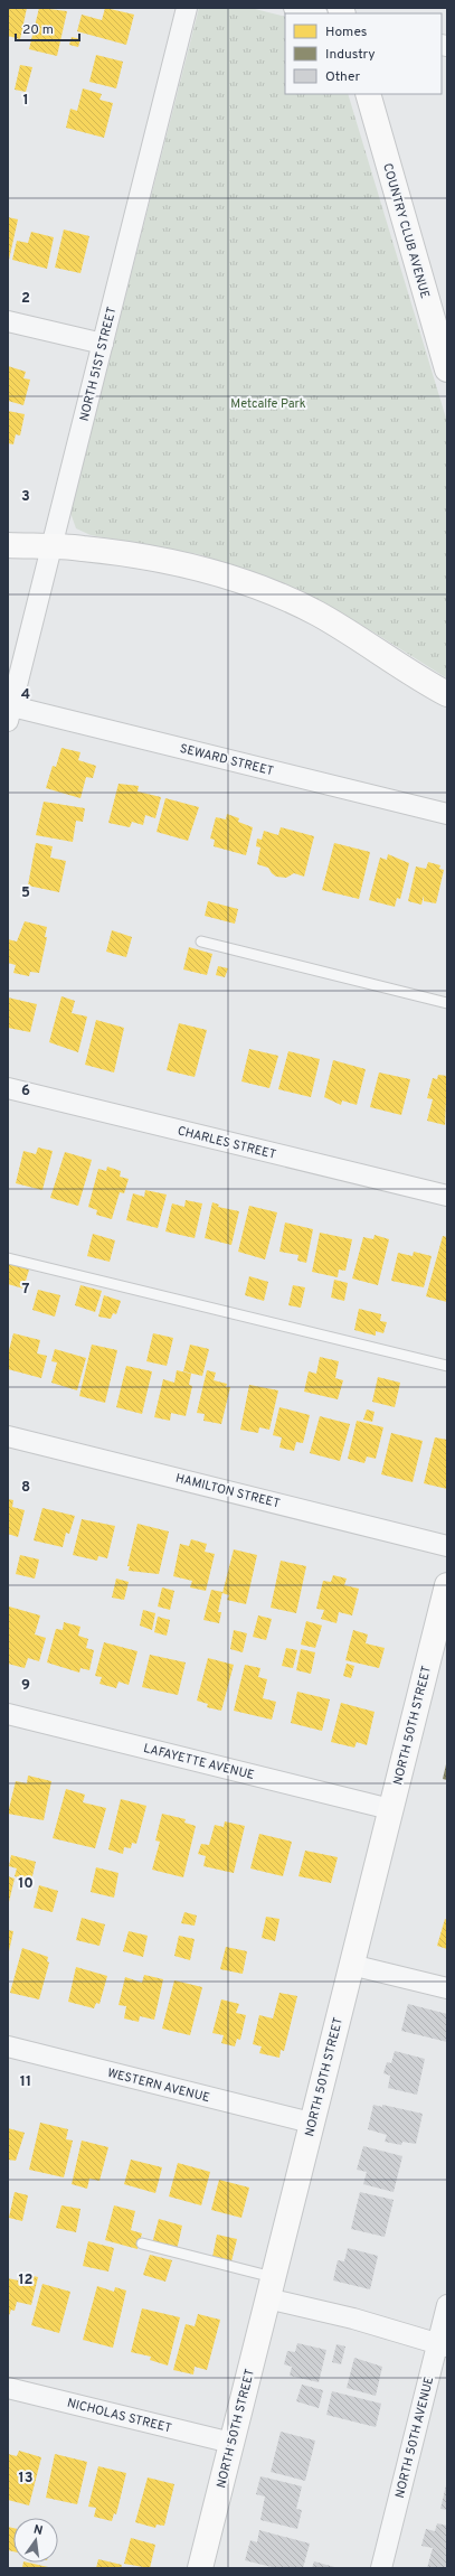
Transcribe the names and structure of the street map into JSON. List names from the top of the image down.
{
  "streets": {
    "street": [
      "COUNTRY CLUB AVENUE",
      "NORTH 51ST STREET",
      "SEWARD STREET",
      "CHARLES STREET",
      "HAMILTON STREET",
      "NORTH 50TH STREET",
      "LAFAYETTE AVENUE",
      "WESTERN AVENUE",
      "NICHOLAS STREET",
      "NORTH 50TH AVENUE"
    ]
  },
  "crossings": [
    ["NORTH 51ST STREET", "SEWARD STREET"],
    ["NORTH 50TH STREET", "LAFAYETTE AVENUE"],
    ["NORTH 50TH STREET", "WESTERN AVENUE"],
    ["NORTH 50TH STREET", "NICHOLAS STREET"]
  ],
  "parks": ["Metcalfe Park"],
  "legend": ["Homes", "Industry", "Other"],
  "scale_bar": "20 m",
  "north": "top",
  "grid": {
    "rows": [
      "1",
      "2",
      "3",
      "4",
      "5",
      "6",
      "7",
      "8",
      "9",
      "10",
      "11",
      "12",
      "13"
    ]
  }
}
